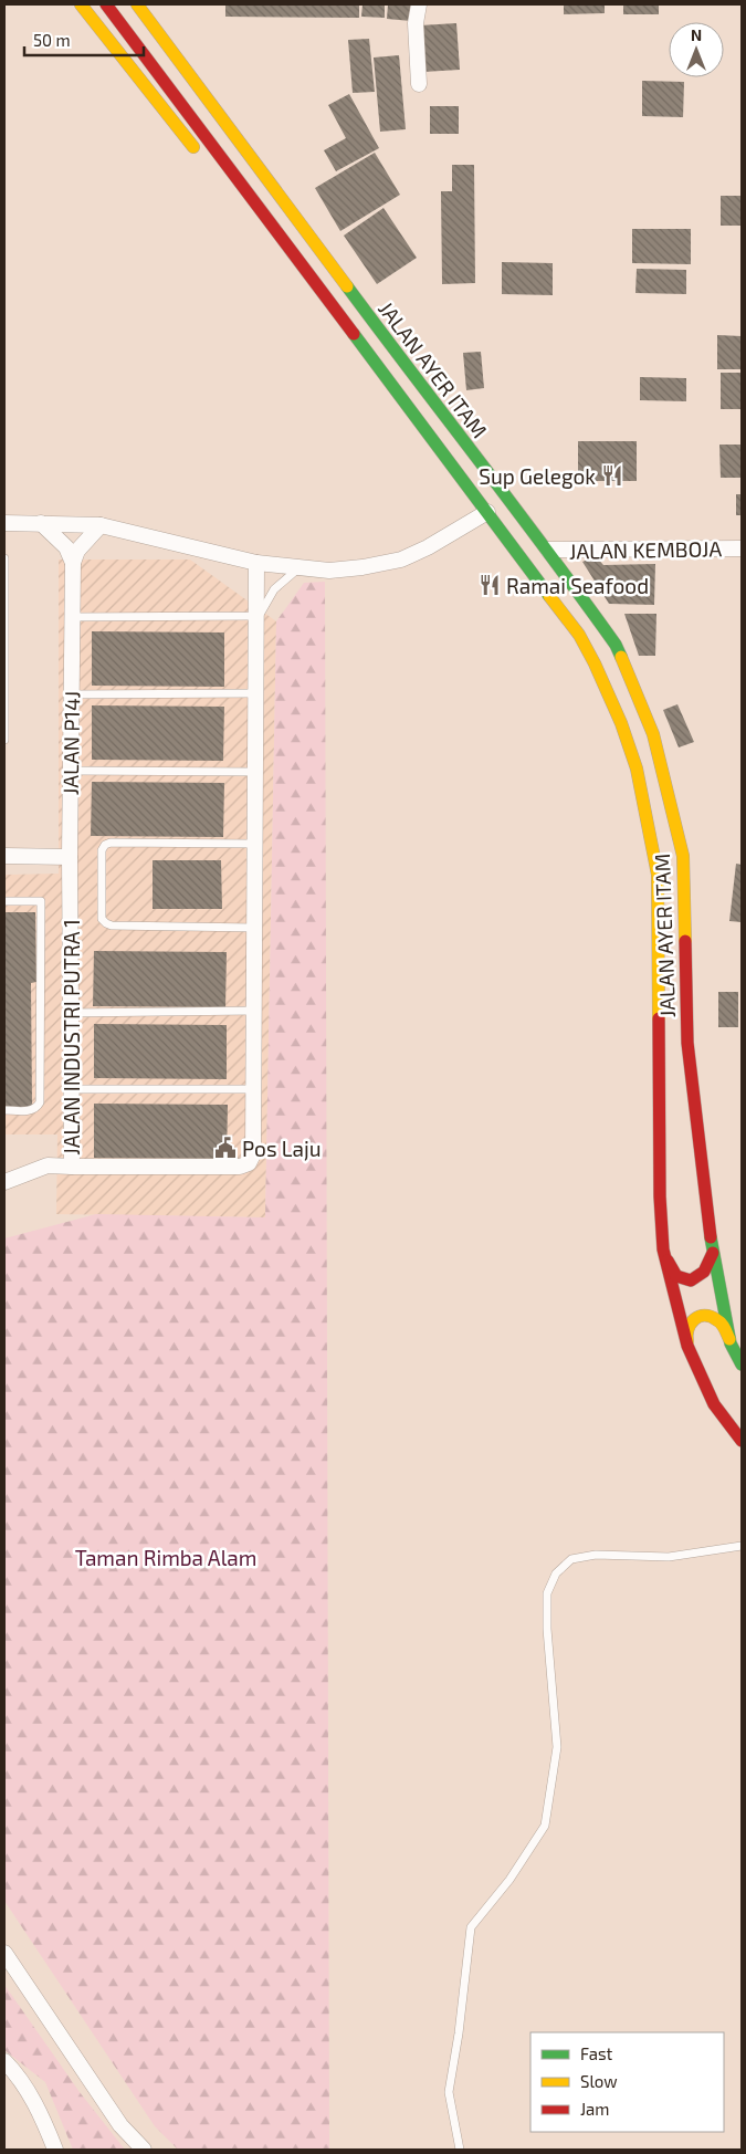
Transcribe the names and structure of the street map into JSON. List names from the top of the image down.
{
  "streets": {
    "main road": ["JALAN AYER ITAM"],
    "street": ["JALAN KEMBOJA", "JALAN P14J", "JALAN INDUSTRI PUTRA 1"]
  },
  "crossings": [
    ["JALAN AYER ITAM", "JALAN KEMBOJA"],
    ["JALAN P14J", "JALAN INDUSTRI PUTRA 1"]
  ],
  "parks": ["Taman Rimba Alam"],
  "places": {
    "restaurant": ["Sup Gelegok", "Ramai Seafood"],
    "public building": ["Pos Laju"]
  },
  "legend": ["Fast", "Slow", "Jam"],
  "scale_bar": "50 m",
  "north": "top"
}
